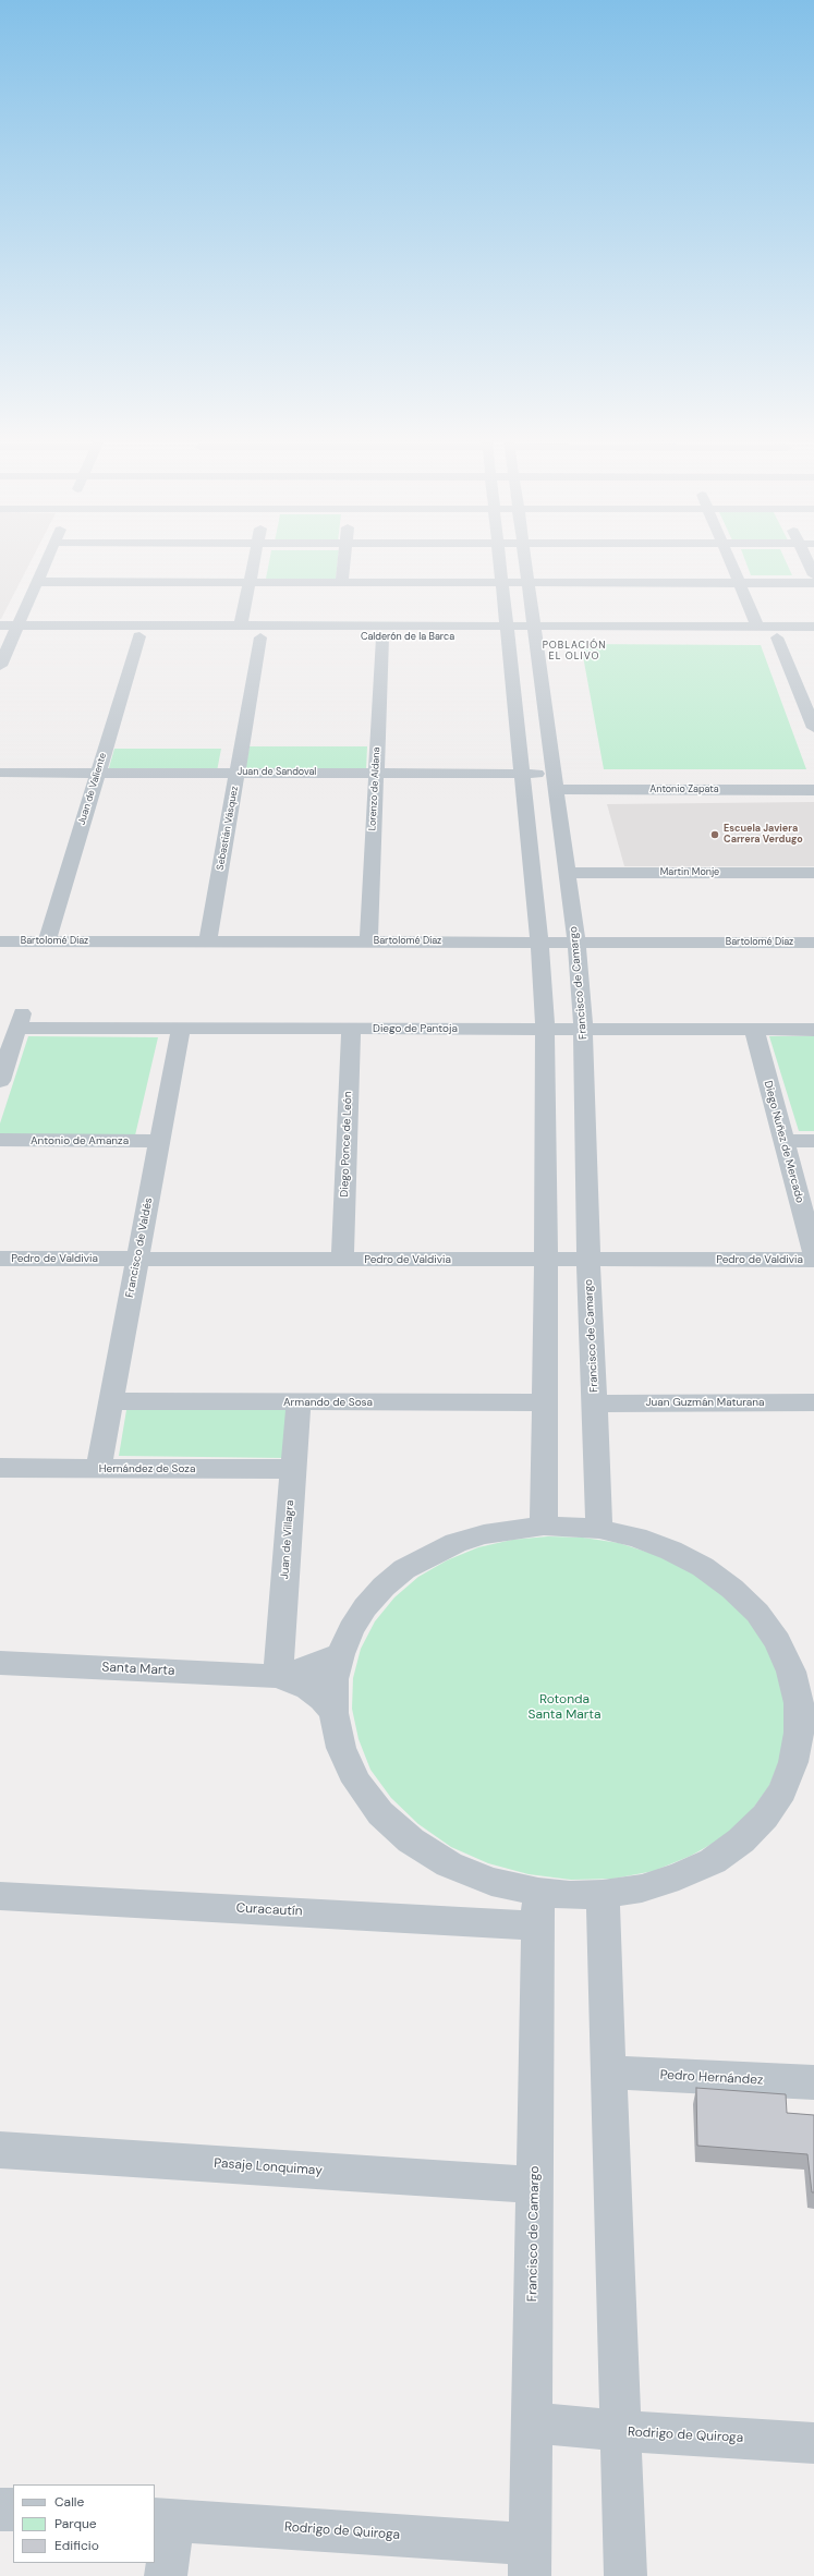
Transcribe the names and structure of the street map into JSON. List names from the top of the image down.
{
  "streets": {
    "street": [
      "Calderón de la Barca",
      "Juan de Sandoval",
      "Juan de Valiente",
      "Lorenzo de Aldana",
      "Antonio Zapata",
      "Sebastián Vásquez",
      "Martin Monje",
      "Bartolomé Díaz",
      "Francisco de Camargo",
      "Diego de Pantoja",
      "Antonio de Amanza",
      "Diego Nuñez de Mercado",
      "Diego Ponce de León",
      "Francisco de Valdés",
      "Pedro de Valdivia",
      "Armando de Sosa",
      "Juan Guzmán Maturana",
      "Hernández de Soza",
      "Juan de Villagra",
      "Santa Marta",
      "Curacautín",
      "Pedro Hernández",
      "Pasaje Lonquimay",
      "Rodrigo de Quiroga"
    ]
  },
  "crossings": [
    ["Calderón de la Barca", "Juan de Valiente"],
    ["Calderón de la Barca", "Lorenzo de Aldana"],
    ["Calderón de la Barca", "Sebastián Vásquez"],
    ["Calderón de la Barca", "Francisco de Camargo"],
    ["Juan de Sandoval", "Juan de Valiente"],
    ["Juan de Sandoval", "Lorenzo de Aldana"],
    ["Juan de Sandoval", "Antonio Zapata"],
    ["Juan de Sandoval", "Sebastián Vásquez"],
    ["Juan de Sandoval", "Francisco de Camargo"],
    ["Juan de Valiente", "Bartolomé Díaz"],
    ["Lorenzo de Aldana", "Bartolomé Díaz"],
    ["Antonio Zapata", "Francisco de Camargo"],
    ["Sebastián Vásquez", "Bartolomé Díaz"],
    ["Martin Monje", "Francisco de Camargo"],
    ["Bartolomé Díaz", "Francisco de Camargo"],
    ["Francisco de Camargo", "Diego de Pantoja"],
    ["Francisco de Camargo", "Pedro de Valdivia"],
    ["Francisco de Camargo", "Juan Guzmán Maturana"],
    ["Francisco de Camargo", "Curacautín"],
    ["Francisco de Camargo", "Pasaje Lonquimay"],
    ["Francisco de Camargo", "Rodrigo de Quiroga"],
    ["Diego de Pantoja", "Diego Nuñez de Mercado"],
    ["Diego de Pantoja", "Diego Ponce de León"],
    ["Diego de Pantoja", "Francisco de Valdés"],
    ["Antonio de Amanza", "Francisco de Valdés"],
    ["Diego Ponce de León", "Pedro de Valdivia"],
    ["Francisco de Valdés", "Pedro de Valdivia"],
    ["Francisco de Valdés", "Armando de Sosa"],
    ["Francisco de Valdés", "Hernández de Soza"],
    ["Armando de Sosa", "Juan de Villagra"],
    ["Hernández de Soza", "Juan de Villagra"],
    ["Juan de Villagra", "Santa Marta"]
  ],
  "districts": ["POBLACIÓN EL OLIVO"],
  "parks": ["Rotonda Santa Marta"],
  "places": ["Escuela Javiera Carrera Verdugo"],
  "legend": ["Calle", "Parque", "Edificio"]
}
